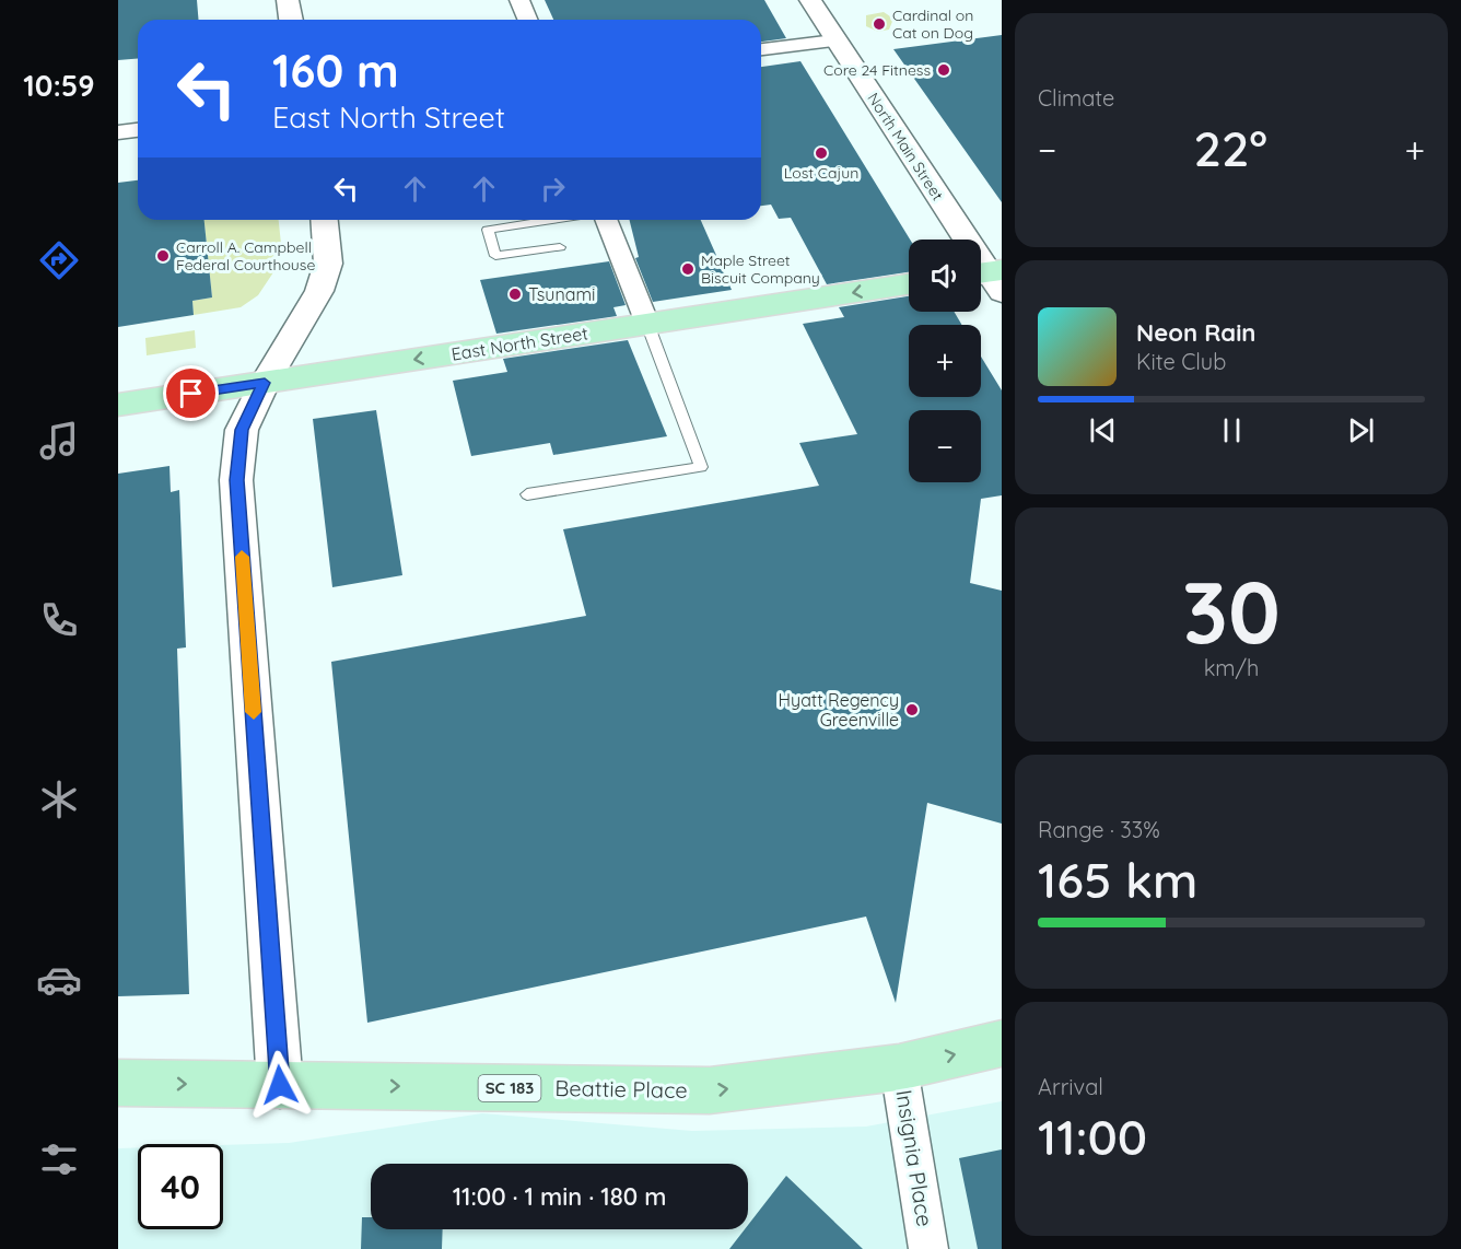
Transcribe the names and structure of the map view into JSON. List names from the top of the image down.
{
  "streets": {
    "main road": ["East North Street", "SC 183", "Beattie Place"],
    "street": ["North Main Street", "Insignia Place"]
  },
  "crossings": [
    ["Beattie Place", "Insignia Place"]
  ],
  "one_way": ["East North Street", "Beattie Place"],
  "places": [
    "Cardinal on Cat on Dog",
    "Core 24 Fitness",
    "Lost Cajun",
    "Carroll A. Campbell Federal Courthouse",
    "Maple Street Biscuit Company",
    "Tsunami",
    "Hyatt Regency Greenville"
  ],
  "page": {
    "tabs": "10:59",
    "tile": [
      "Climate",
      ["30", "km/h"],
      ["Range · 33%", "165 km"],
      ["Arrival", "11:00"]
    ],
    "turn": ["160 m", "East North Street"],
    "heat": ["−", "22°", "+"],
    "map_buttons": ["+", "−"],
    "song": ["Neon Rain", "Kite Club"],
    "limit": "40",
    "trip": "11:00 · 1 min · 180 m"
  }
}
